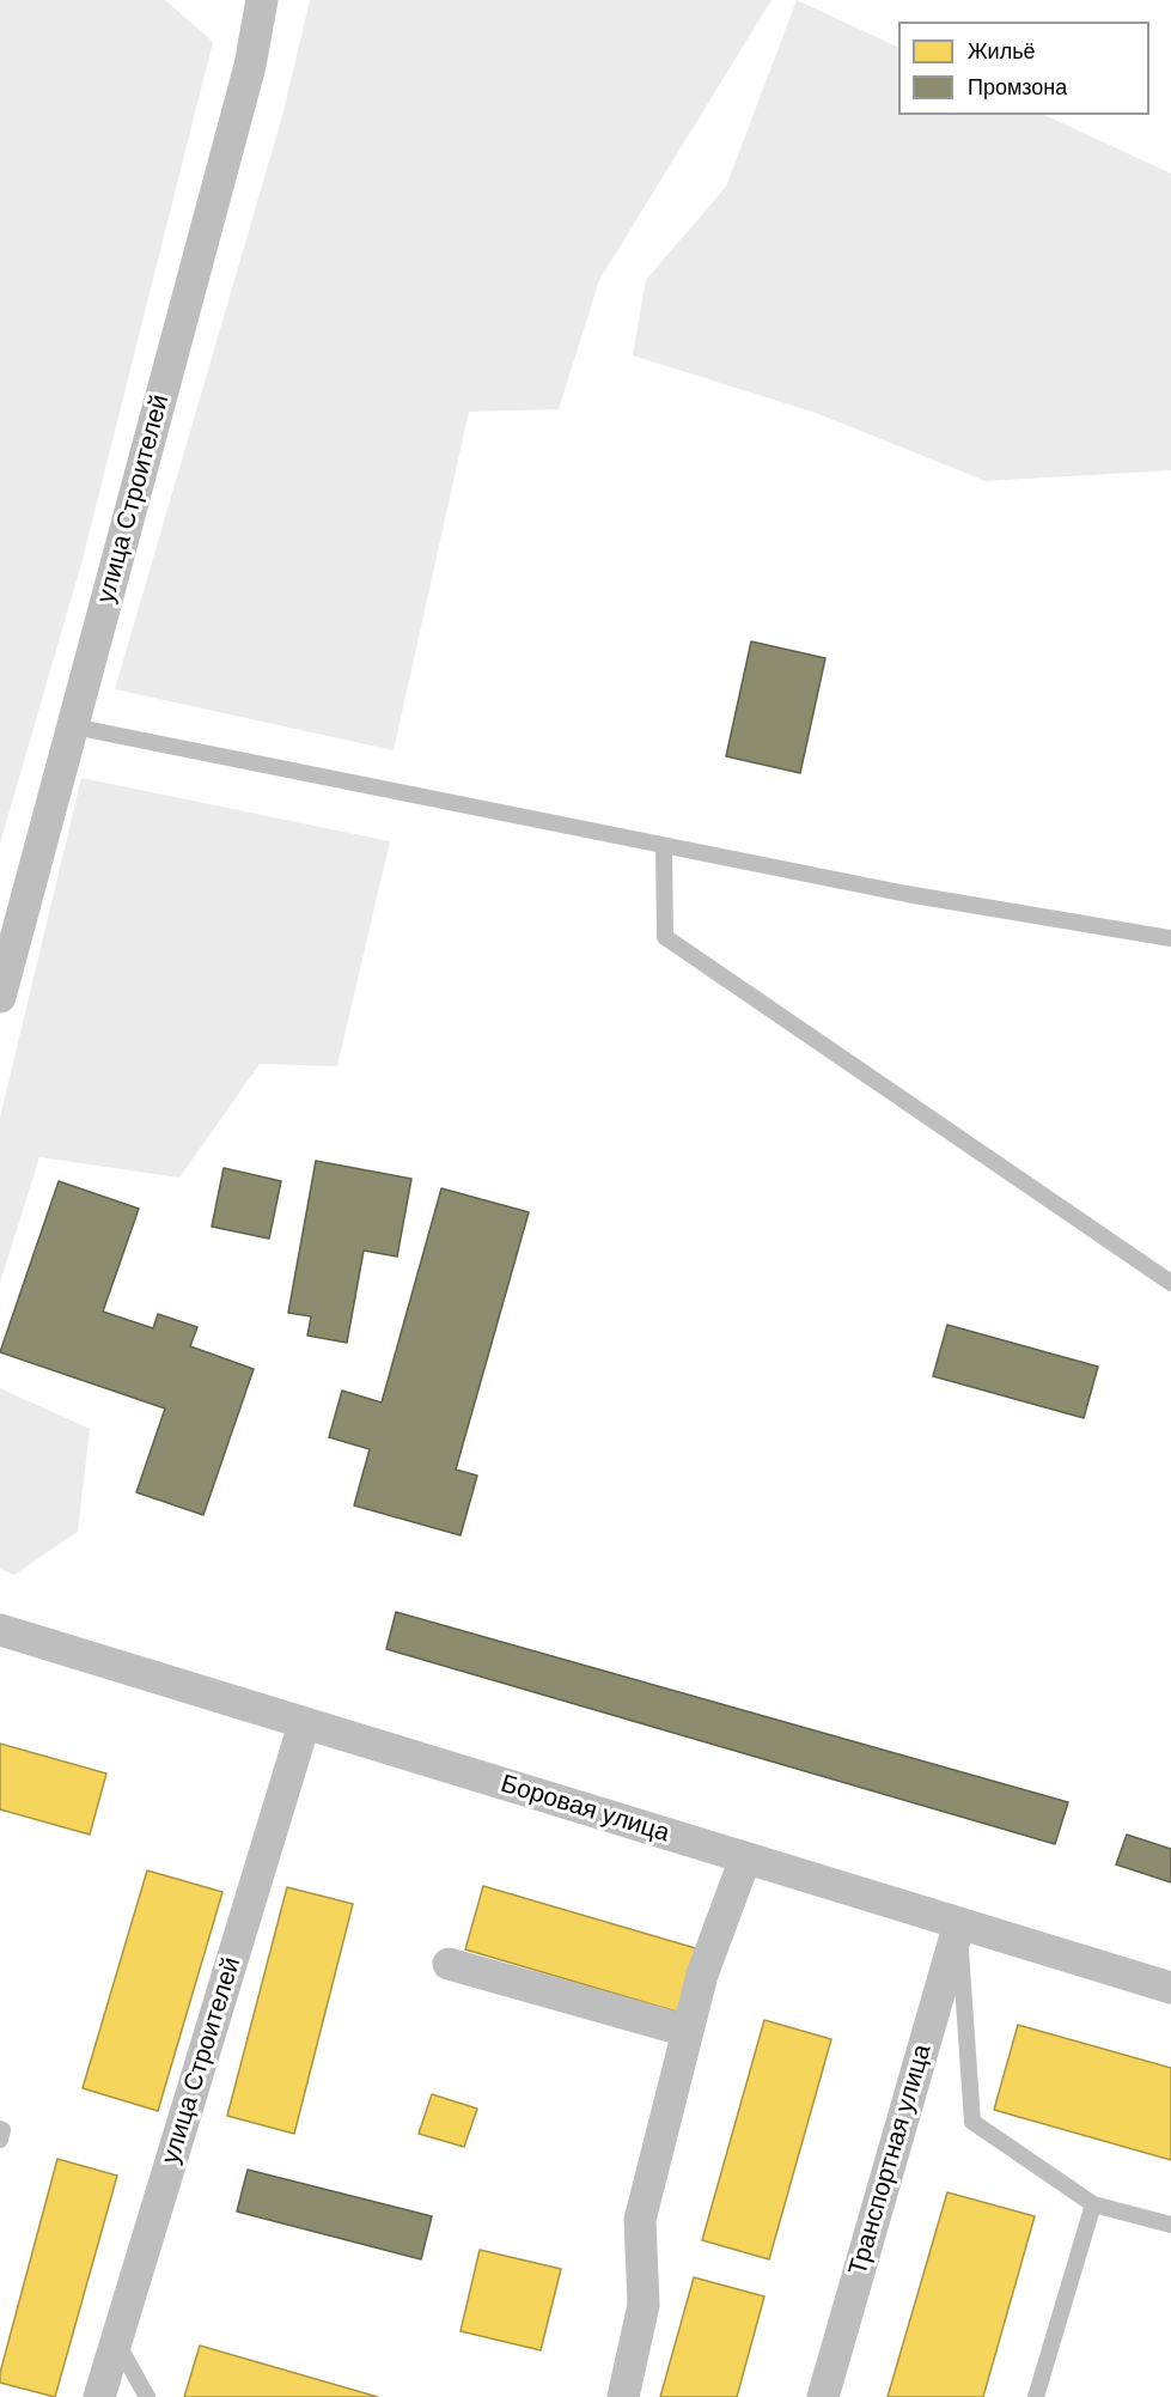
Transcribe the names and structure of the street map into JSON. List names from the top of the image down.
{
  "streets": {
    "street": ["улица Строителей", "Боровая улица", "Транспортная улица"]
  },
  "crossings": [
    ["улица Строителей", "Боровая улица"],
    ["Боровая улица", "Транспортная улица"]
  ],
  "legend": ["Жильё", "Промзона"]
}
